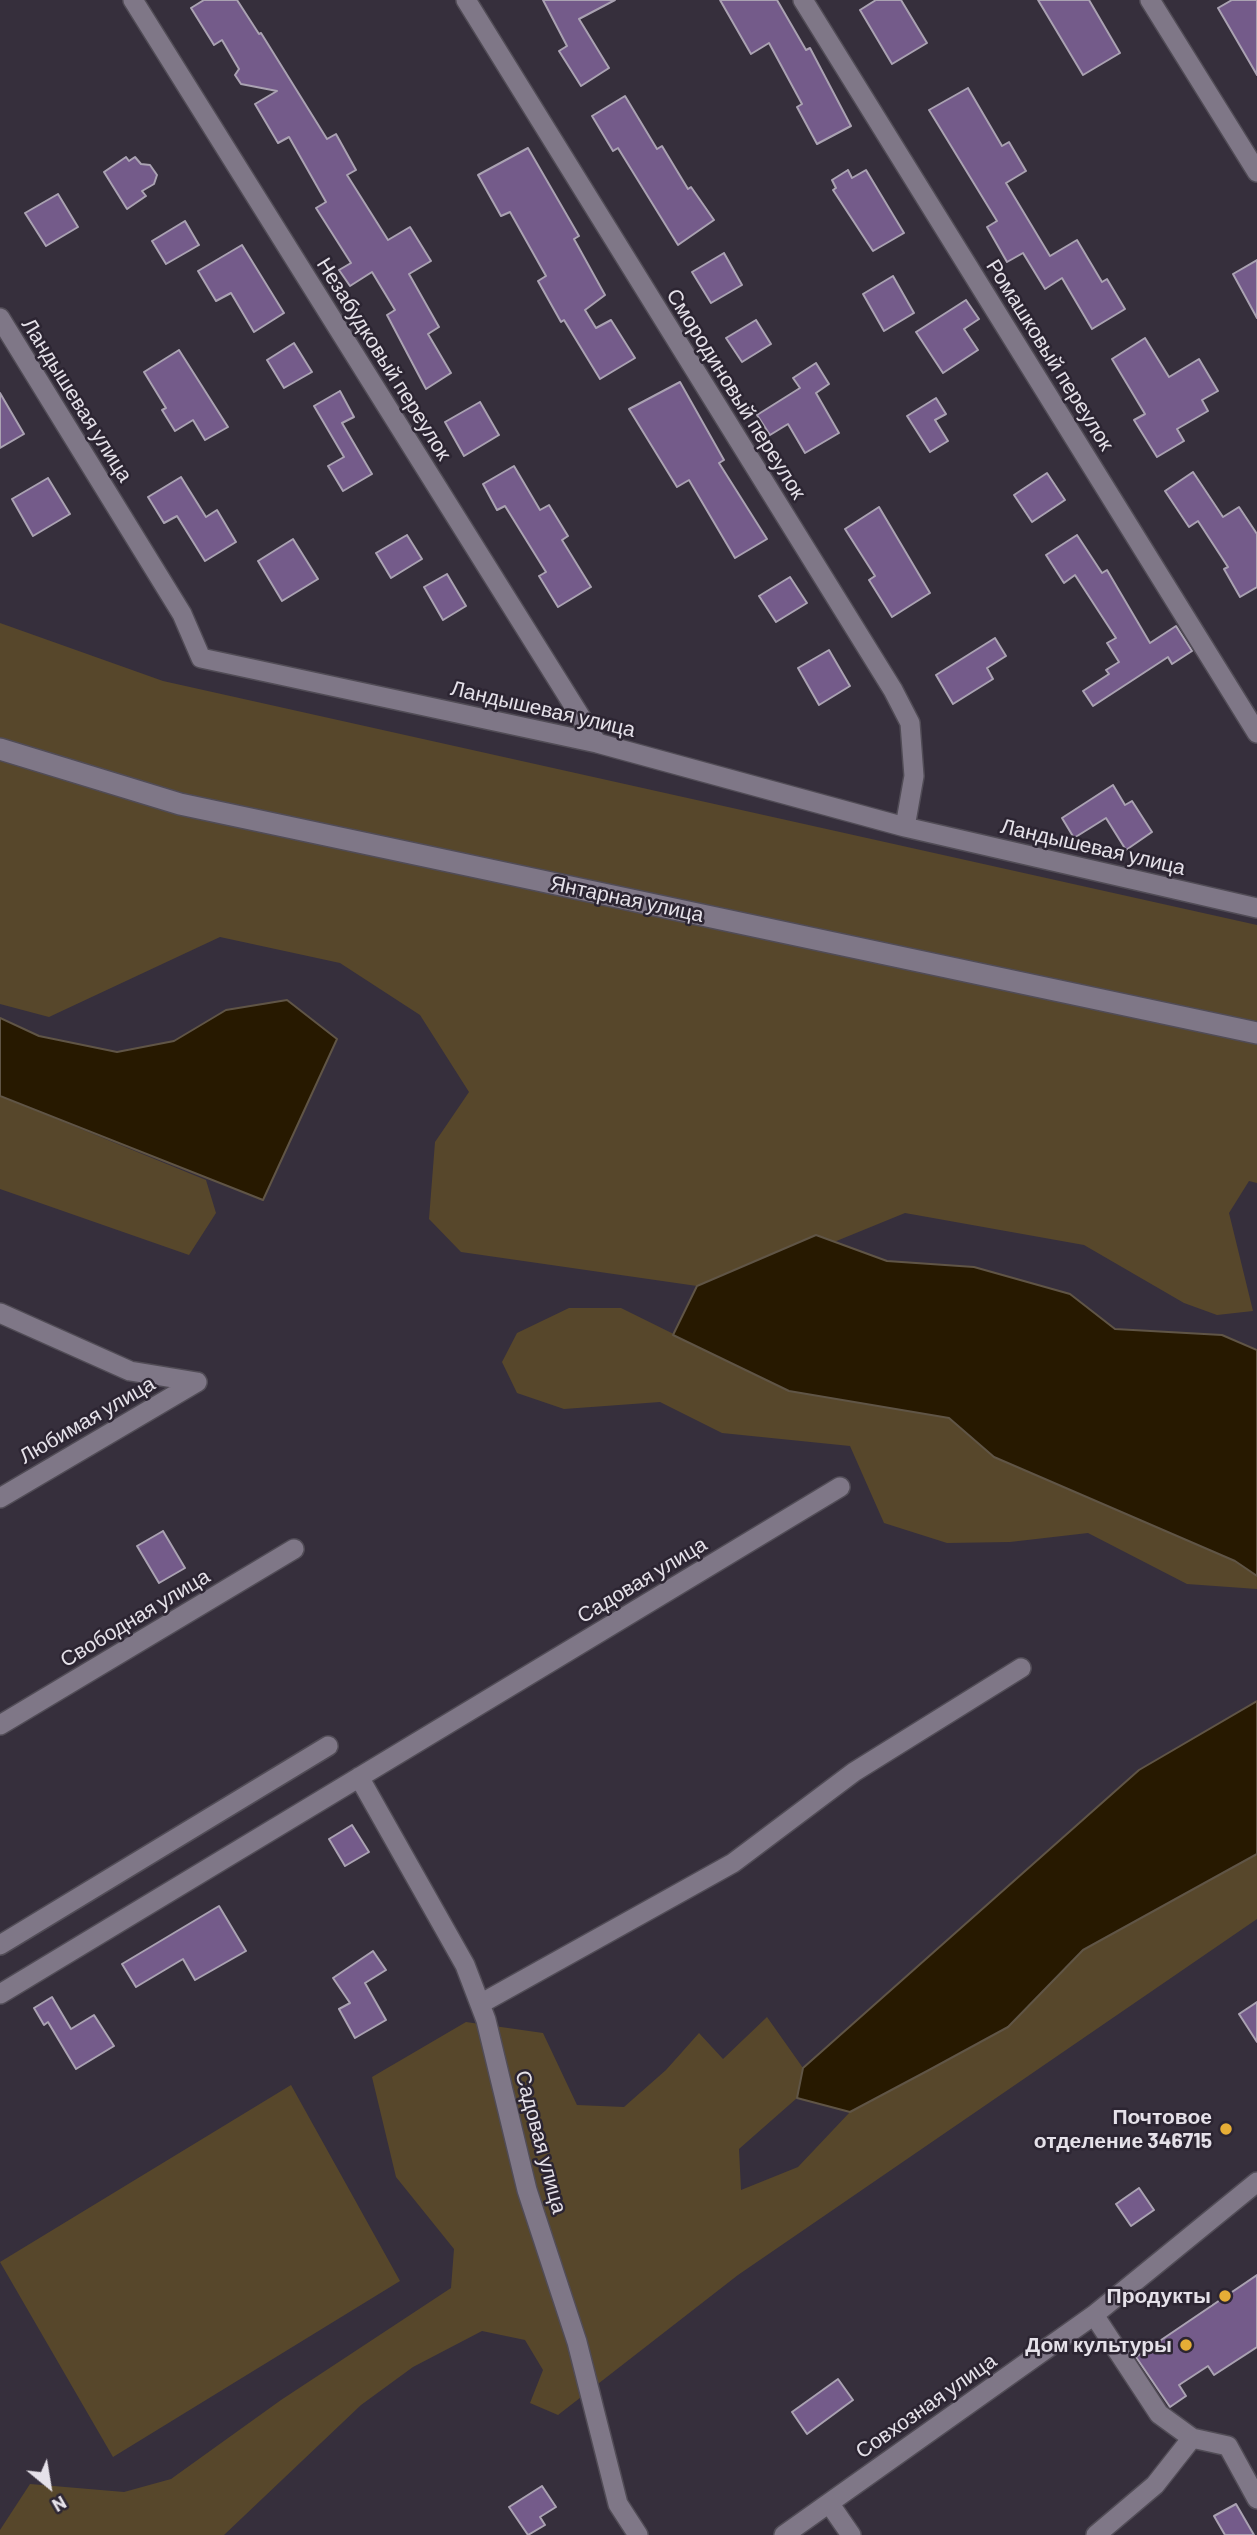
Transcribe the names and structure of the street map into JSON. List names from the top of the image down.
{
  "streets": {
    "street": [
      "Ромашковый переулок",
      "Незабудковый переулок",
      "Смородиновый переулок",
      "Ландышевая улица",
      "Янтарная улица",
      "Любимая улица",
      "Садовая улица",
      "Свободная улица",
      "Совхозная улица"
    ]
  },
  "crossings": [
    ["Незабудковый переулок", "Ландышевая улица"],
    ["Смородиновый переулок", "Ландышевая улица"]
  ],
  "places": ["Почтовое отделение 346715", "Продукты", "Дом культуры"],
  "north": "bottom right"
}
